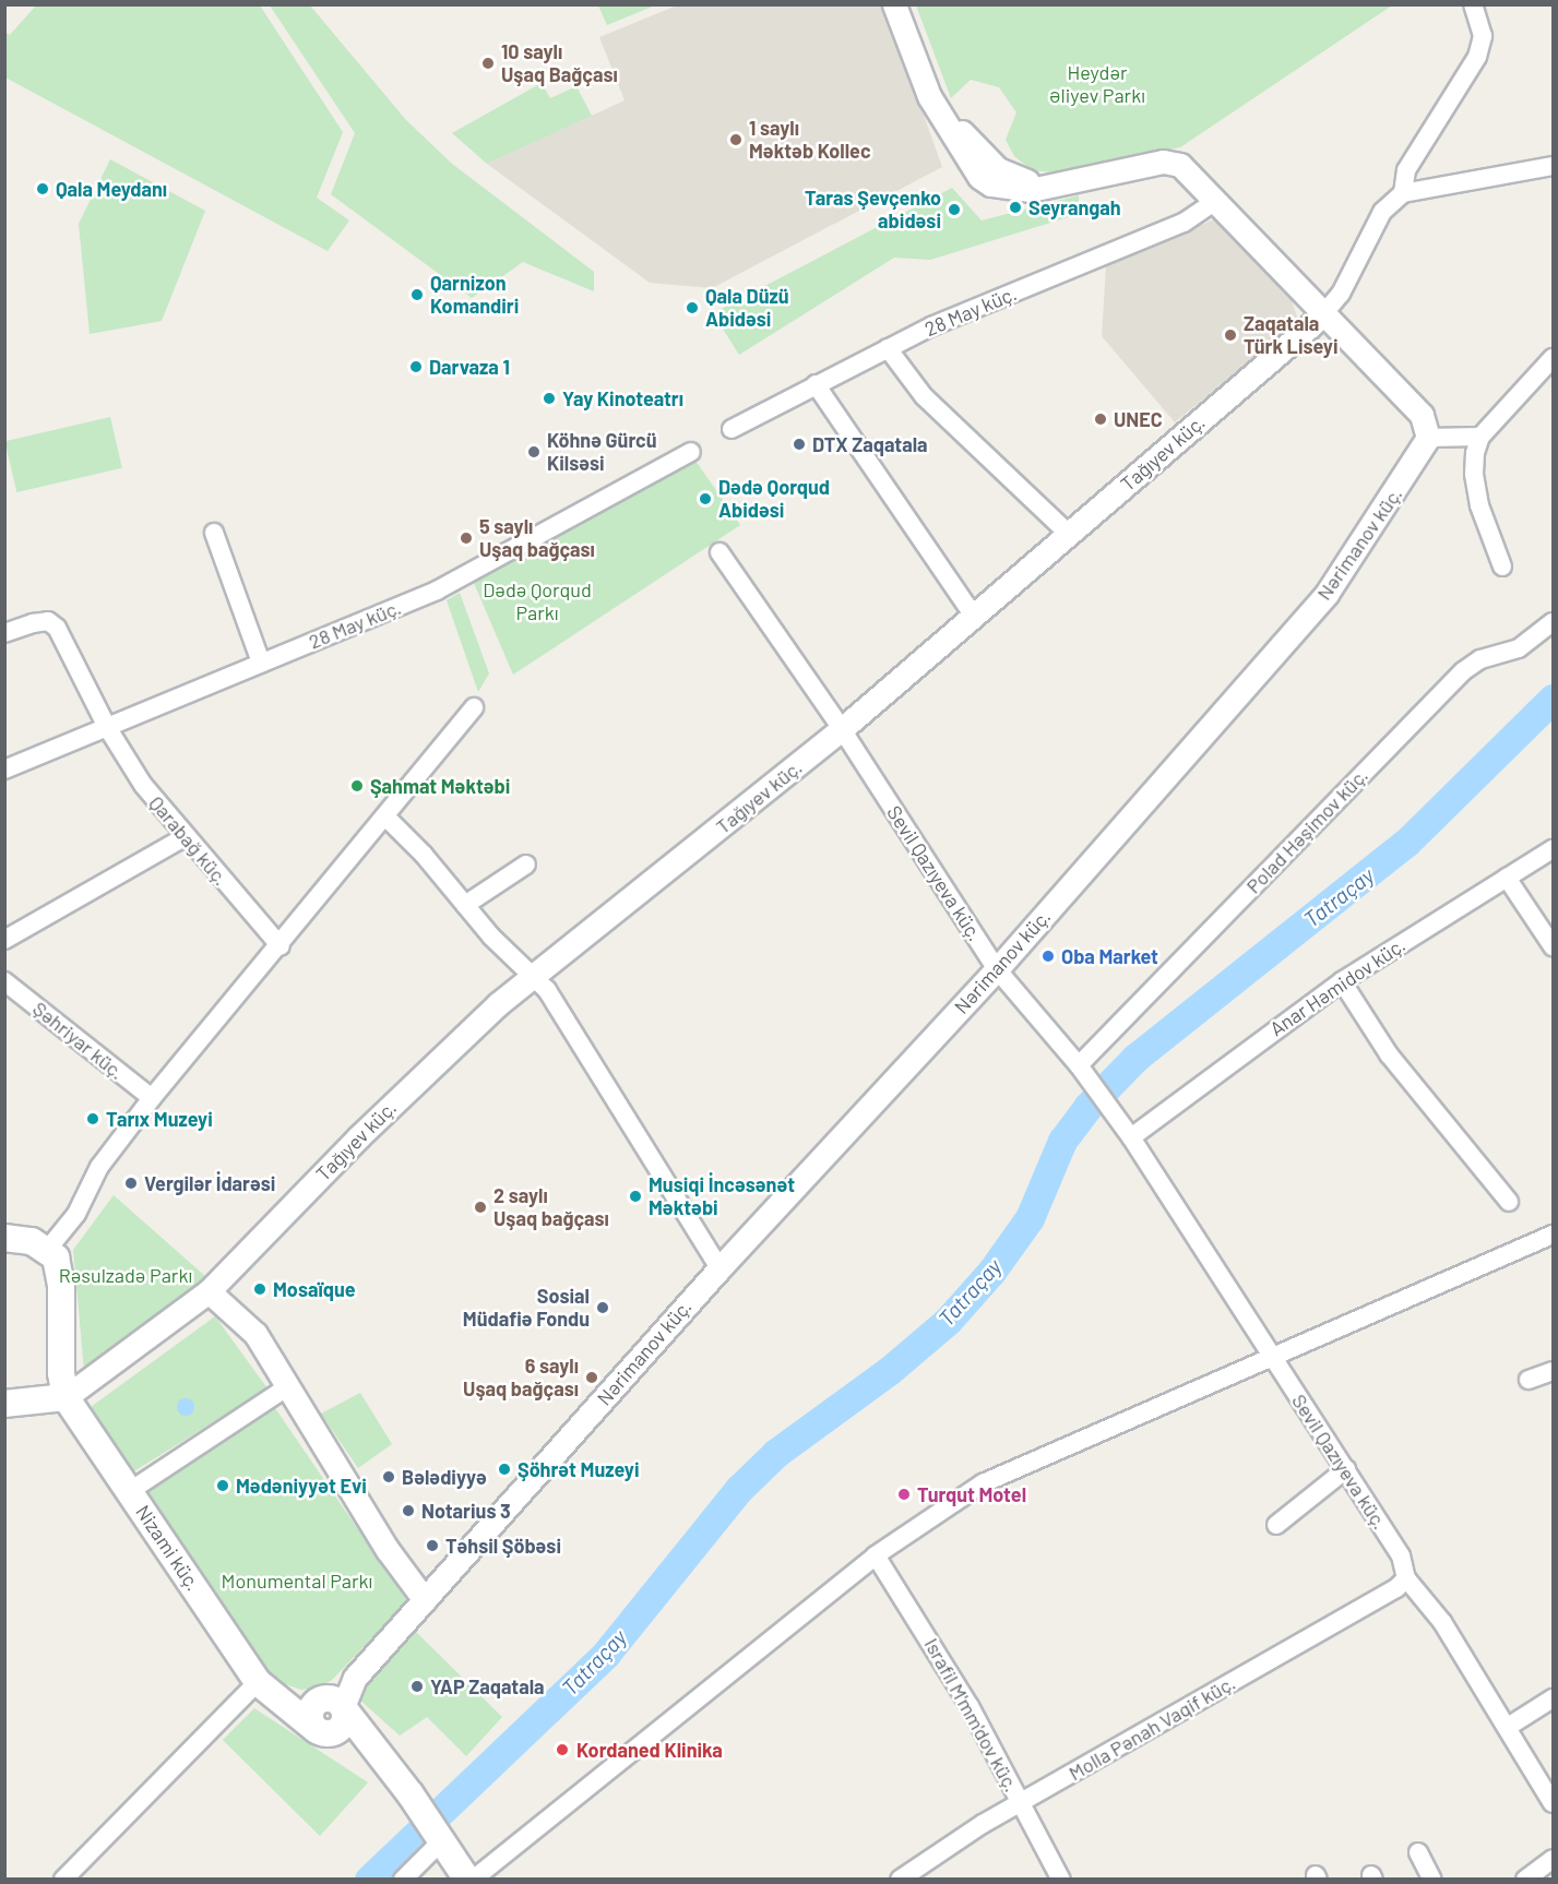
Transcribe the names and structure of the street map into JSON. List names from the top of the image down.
{
  "streets": {
    "main road": ["Nizami küç."],
    "street": [
      "28 May küç.",
      "Tağıyev küç.",
      "Nərimanov küç.",
      "Polad Həşimov küç.",
      "Qarabağ küç.",
      "Sevil Qazıyeva küç.",
      "Anar Həmidov küç.",
      "Şəhriyar küç.",
      "Israfil M'mm'dov küç.",
      "Molla Pənah Vaqif küç."
    ]
  },
  "crossings": [
    ["28 May küç.", "Qarabağ küç."],
    ["Tağıyev küç.", "Sevil Qazıyeva küç."],
    ["Tağıyev küç.", "Nizami küç."],
    ["Nərimanov küç.", "Sevil Qazıyeva küç."],
    ["Polad Həşimov küç.", "Sevil Qazıyeva küç."],
    ["Sevil Qazıyeva küç.", "Anar Həmidov küç."],
    ["Sevil Qazıyeva küç.", "Molla Pənah Vaqif küç."],
    ["Israfil M'mm'dov küç.", "Molla Pənah Vaqif küç."]
  ],
  "water": ["Tatraçay"],
  "parks": [
    "Heydər Əliyev Parkı",
    "Dədə Qorqud Parkı",
    "Rəsulzadə Parkı",
    "Monumental Parkı"
  ],
  "places": [
    "10 saylı Uşaq Bağçası",
    "1 saylı Məktəb Kollec",
    "Qala Meydanı",
    "Seyrangah",
    "Taras Şevçenko abidəsi",
    "Qarnizon Komandiri",
    "Qala Düzü Abidəsi",
    "Zaqatala Türk Liseyi",
    "Darvaza 1",
    "Yay Kinoteatrı",
    "UNEC",
    "DTX Zaqatala",
    "Köhnə Gürcü Kilsəsi",
    "Dədə Qorqud Abidəsi",
    "5 saylı Uşaq bağçası",
    "Şahmat Məktəbi",
    "Oba Market",
    "Tarıx Muzeyi",
    "Vergilər İdarəsi",
    "Musiqi İncəsənət Məktəbi",
    "2 saylı Uşaq bağçası",
    "Mosaïque",
    "Sosial Müdafiə Fondu",
    "6 saylı Uşaq bağçası",
    "Şöhrət Muzeyi",
    "Bələdiyyə",
    "Mədəniyyət Evi",
    "Turqut Motel",
    "Notarius 3",
    "Təhsil Şöbəsi",
    "YAP Zaqatala",
    "Kordaned Klinika"
  ]
}
